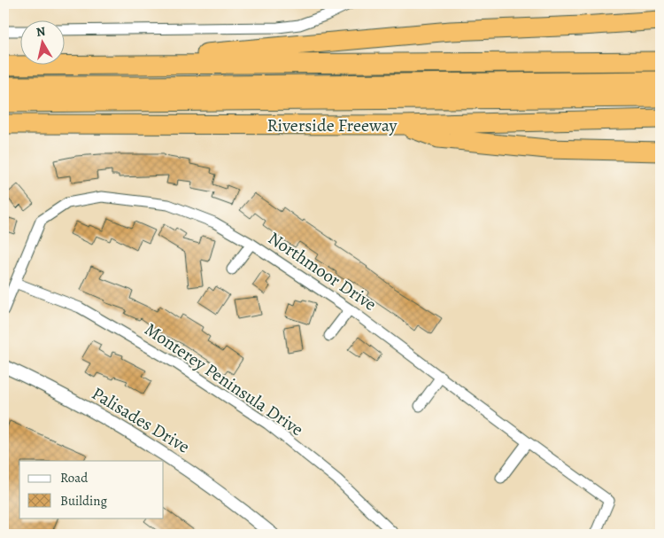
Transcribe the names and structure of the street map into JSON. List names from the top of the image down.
{
  "streets": {
    "highway": ["Riverside Freeway"],
    "street": ["Northmoor Drive", "Monterey Peninsula Drive", "Palisades Drive"]
  },
  "crossings": [
    ["Northmoor Drive", "Monterey Peninsula Drive"]
  ],
  "legend": ["Road", "Building"],
  "north": "top"
}
